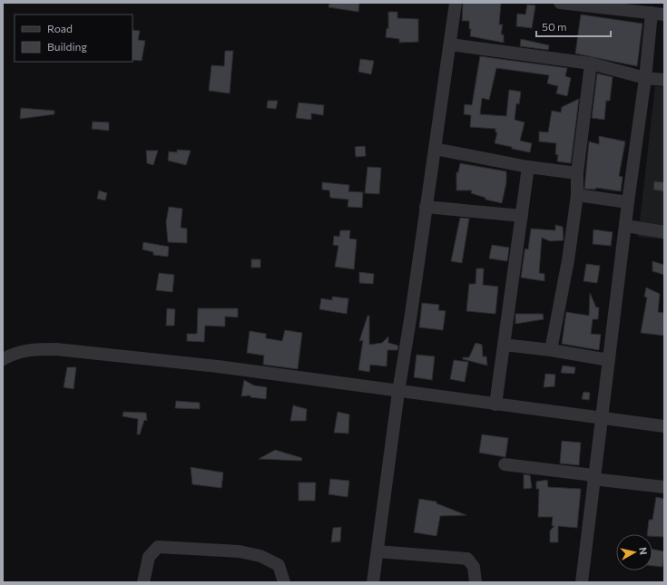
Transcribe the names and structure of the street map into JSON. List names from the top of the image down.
{
  "legend": ["Road", "Building"],
  "scale_bar": "50 m",
  "north": "right"
}
